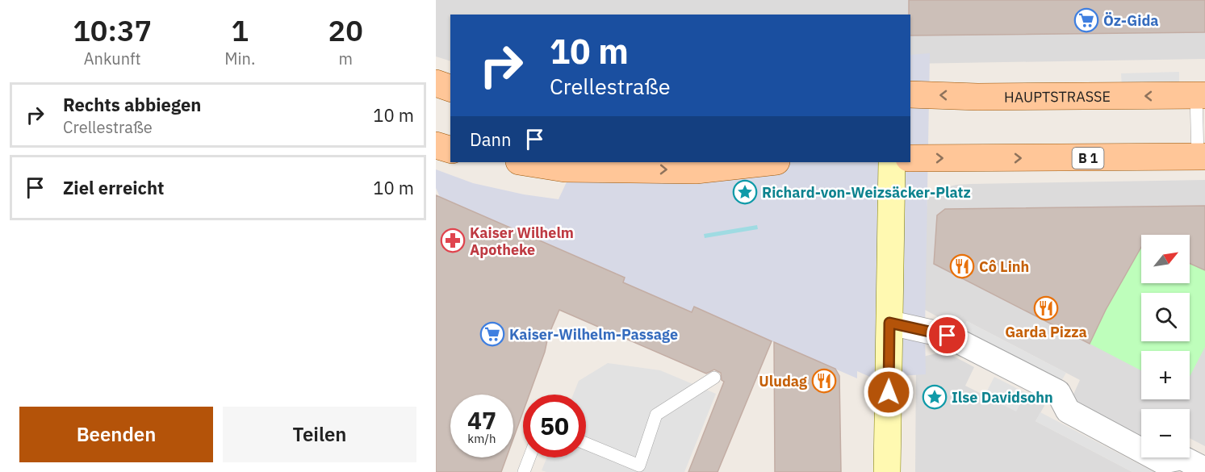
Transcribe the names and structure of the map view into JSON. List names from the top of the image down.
{
  "streets": {
    "main road": ["HAUPTSTRASSE", "B 1"]
  },
  "places": {
    "supermarket": ["Öz-Gida", "Kaiser-Wilhelm-Passage"],
    "place": ["Richard-von-Weizsäcker-Platz", "Ilse Davidsohn"],
    "pharmacy": ["Kaiser Wilhelm Apotheke"],
    "restaurant": ["Cô Linh", "Garda Pizza", "Uludag"]
  },
  "north": "top right",
  "page": {
    "eta": [
      "10:37",
      "Ankunft",
      "1",
      "Min.",
      "20",
      "m"
    ],
    "turn": ["10 m", "Crellestraße"],
    "list": [
      {
        "name": "Rechts abbiegen",
        "note": "Crellestraße",
        "value": "10 m"
      },
      {
        "name": "Ziel erreicht",
        "value": "10 m"
      }
    ],
    "then": "Dann",
    "map_buttons": ["+", "−"],
    "speed": "47 km/h",
    "limit": "50",
    "buttons": ["Beenden", "Teilen"]
  }
}
